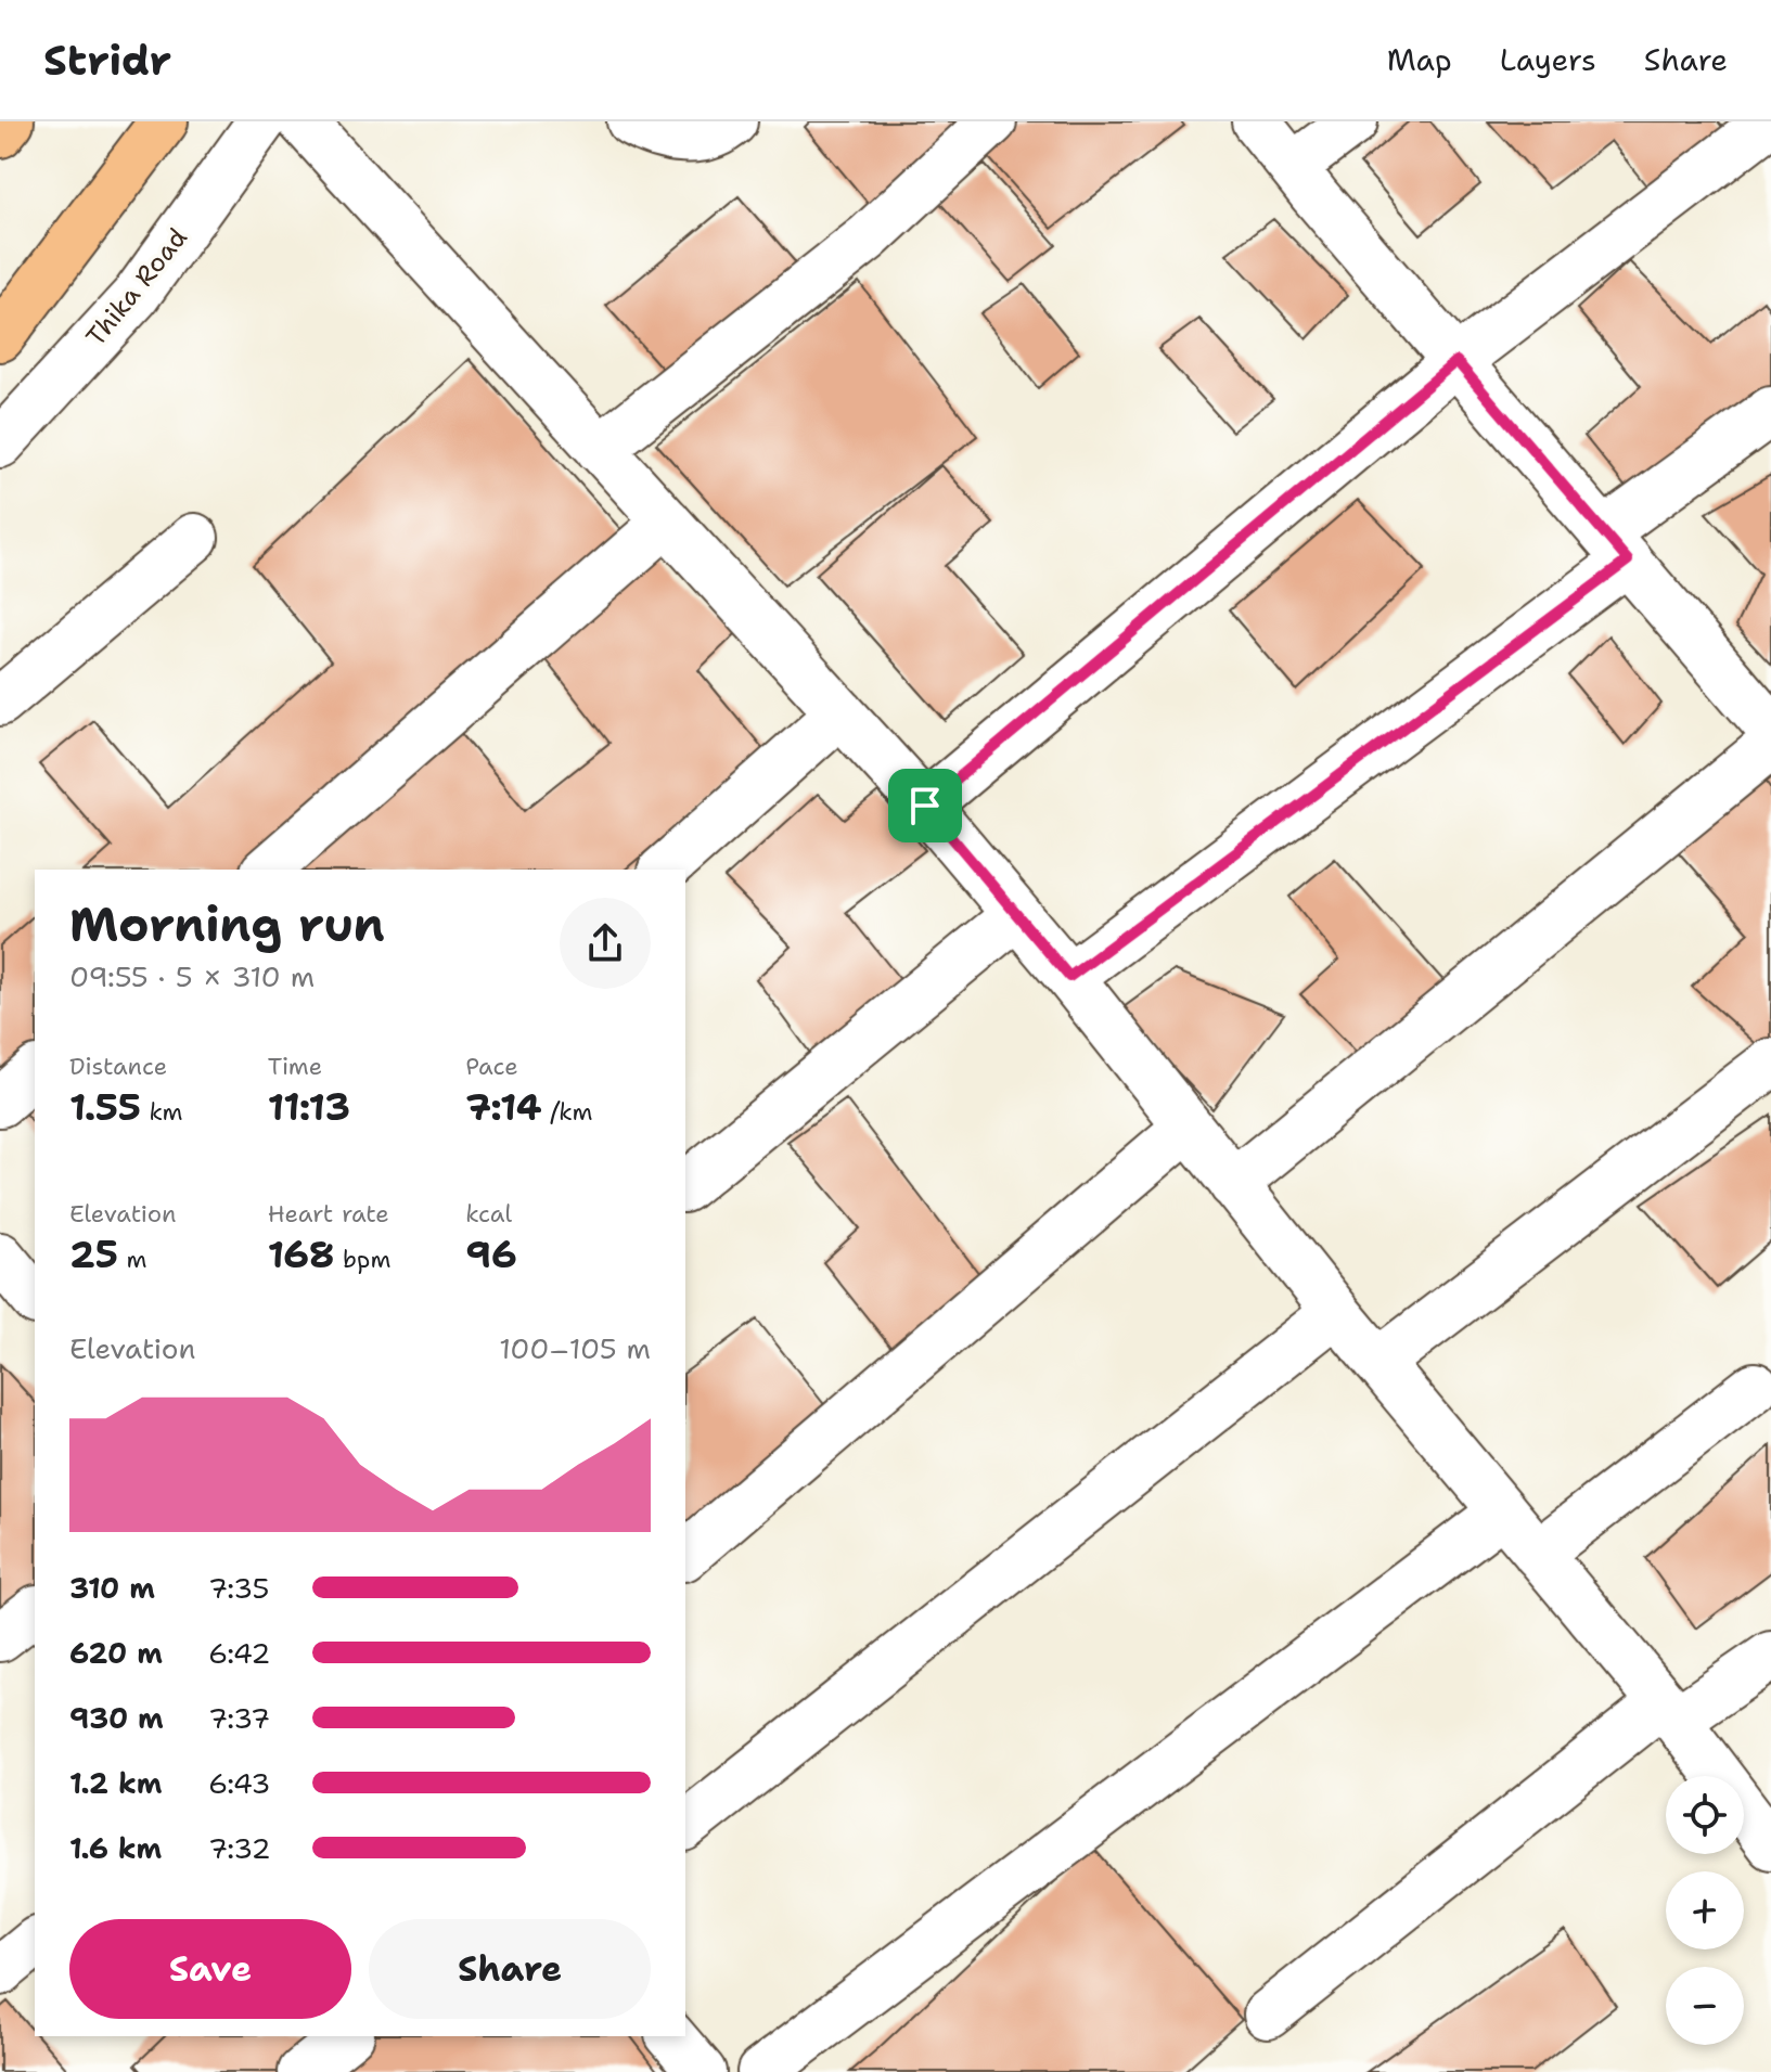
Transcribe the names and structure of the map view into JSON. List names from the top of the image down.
{
  "streets": {
    "street": ["Thika Road"]
  },
  "page": {
    "header": "Stridr",
    "nav": ["Map", "Layers", "Share"],
    "heading": ["Morning run", "09:55 · 5 × 310 m"],
    "stats": [
      ["Distance", "1.55 km"],
      ["Time", "11:13"],
      ["Pace", "7:14 /km"],
      ["Elevation", "25 m"],
      ["Heart rate", "168 bpm"],
      ["kcal", "96"]
    ],
    "chart": ["Elevation", "100–105 m"],
    "list": [
      {
        "name": "310 m",
        "note": "7:35"
      },
      {
        "name": "620 m",
        "note": "6:42"
      },
      {
        "name": "930 m",
        "note": "7:37"
      },
      {
        "name": "1.2 km",
        "note": "6:43"
      },
      {
        "name": "1.6 km",
        "note": "7:32"
      }
    ],
    "map_buttons": ["+", "−"],
    "buttons": ["Save", "Share"]
  }
}
